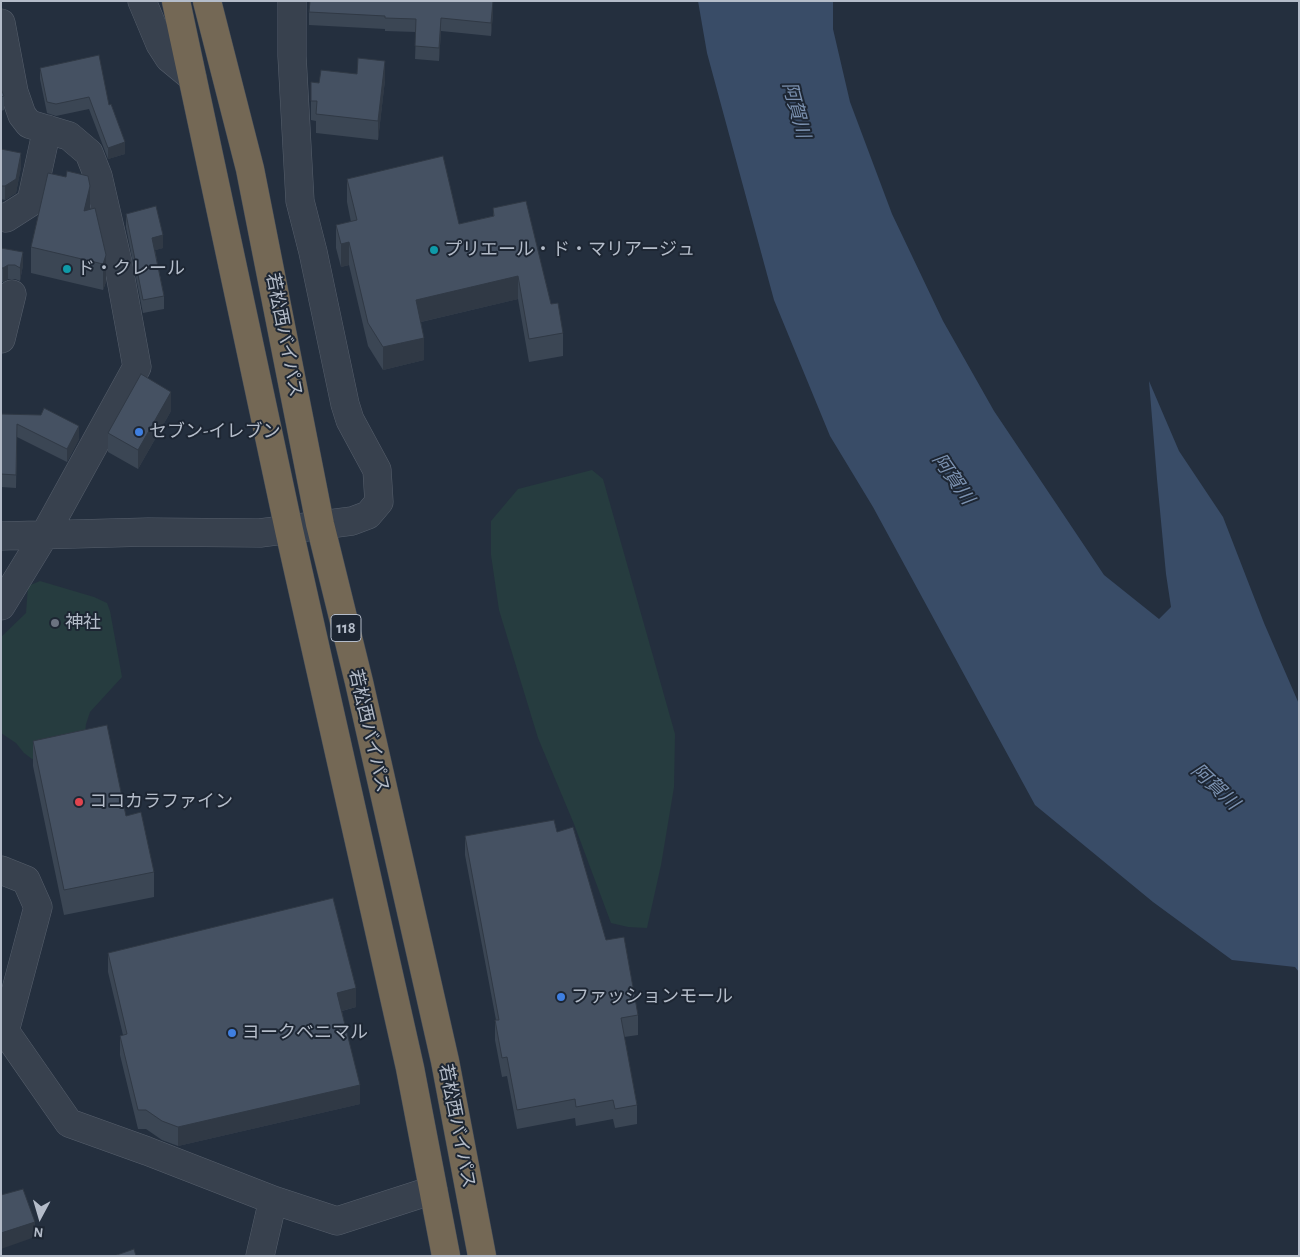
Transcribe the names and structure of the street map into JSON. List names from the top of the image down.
{
  "streets": {
    "highway": ["若松西バイパス", "118"]
  },
  "water": ["阿賀川"],
  "places": [
    "プリエール・ド・マリアージュ",
    "ド・クレール",
    "セブン-イレブン",
    "神社",
    "ココカラファイン",
    "ファッションモール",
    "ヨークベニマル"
  ],
  "north": "bottom"
}
